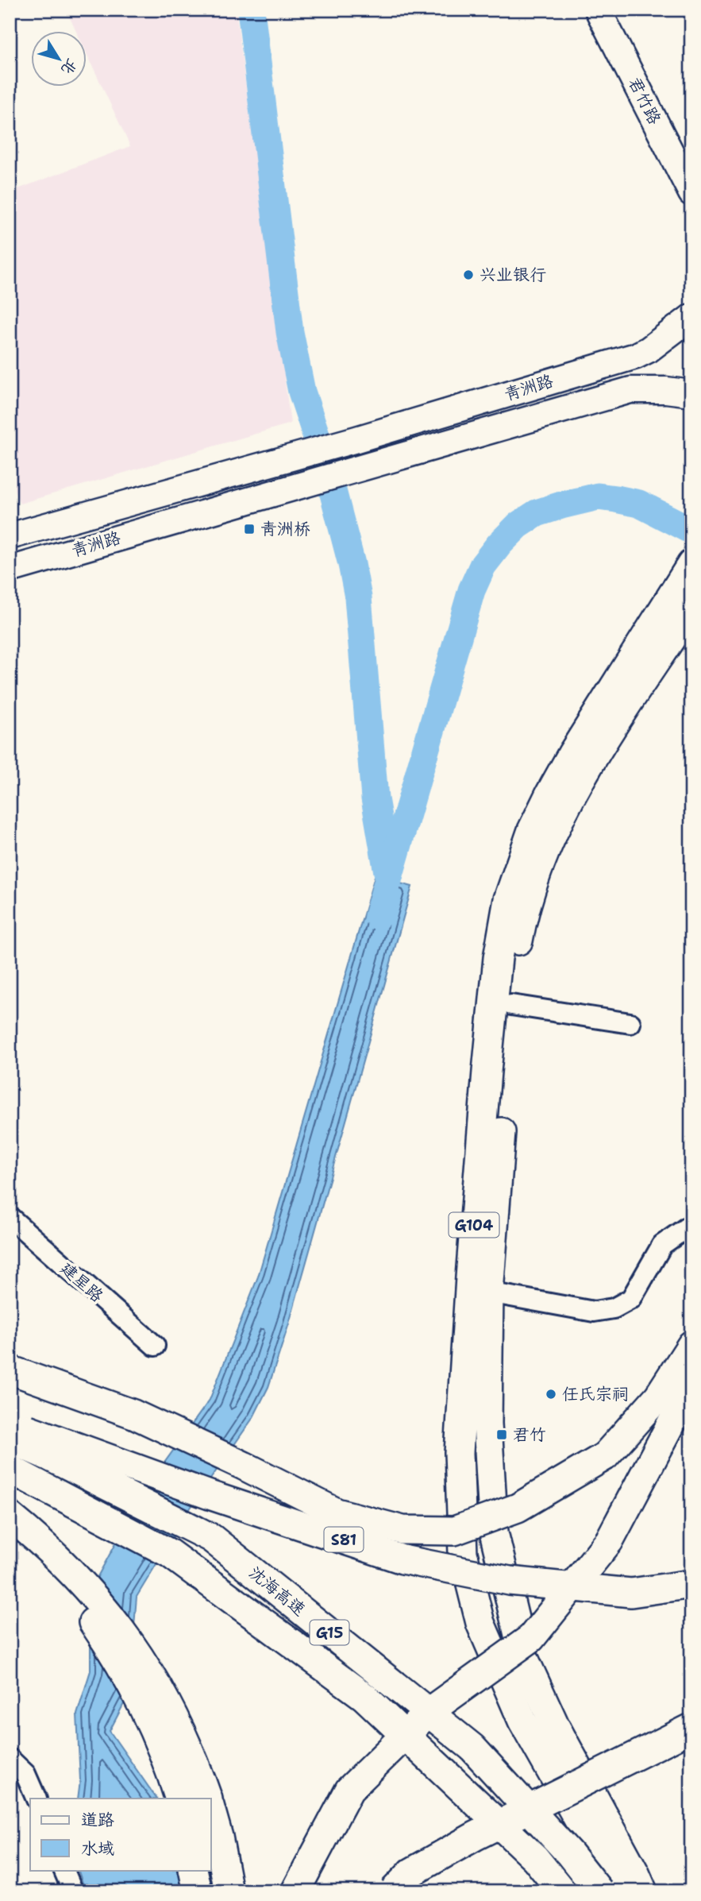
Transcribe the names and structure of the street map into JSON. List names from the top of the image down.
{
  "streets": {
    "highway": [
      "G104",
      "S81",
      "沈海高速",
      "G15"
    ],
    "main road": ["君竹路", "青洲路"],
    "street": ["建星路"]
  },
  "places": {
    "other": ["兴业银行", "任氏宗祠"],
    "transit": ["青洲桥", "君竹"]
  },
  "legend": ["道路", "水域"],
  "north": "bottom right"
}
